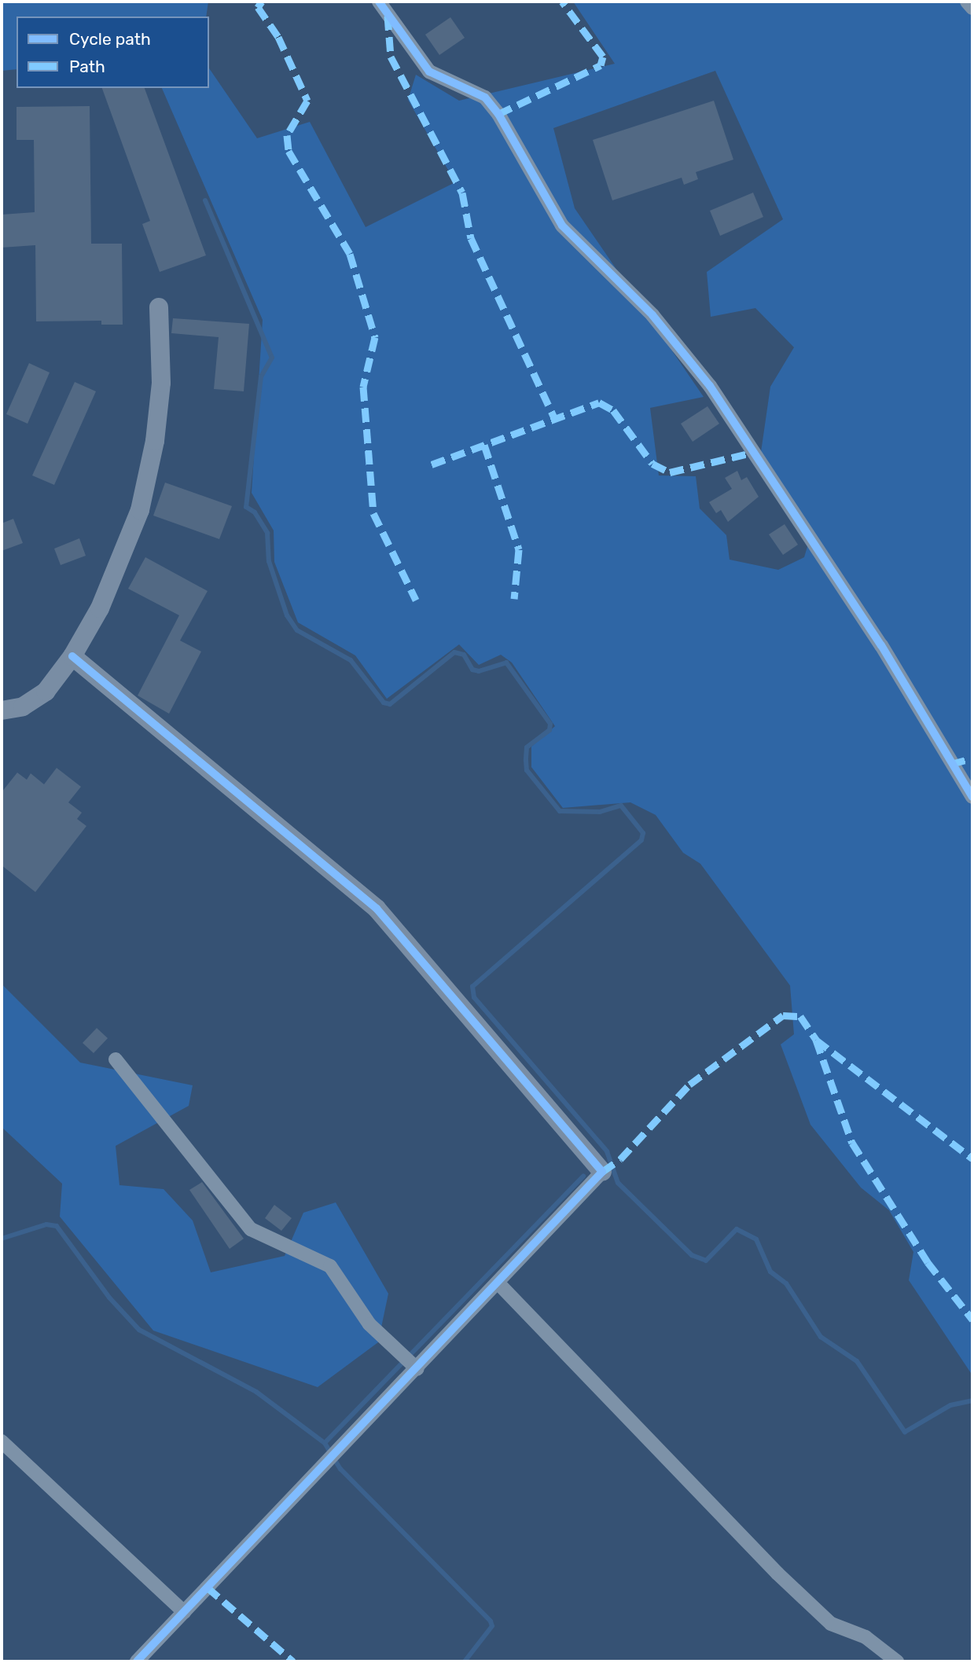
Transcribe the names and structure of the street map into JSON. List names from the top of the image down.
{
  "legend": ["Cycle path", "Path"]
}
